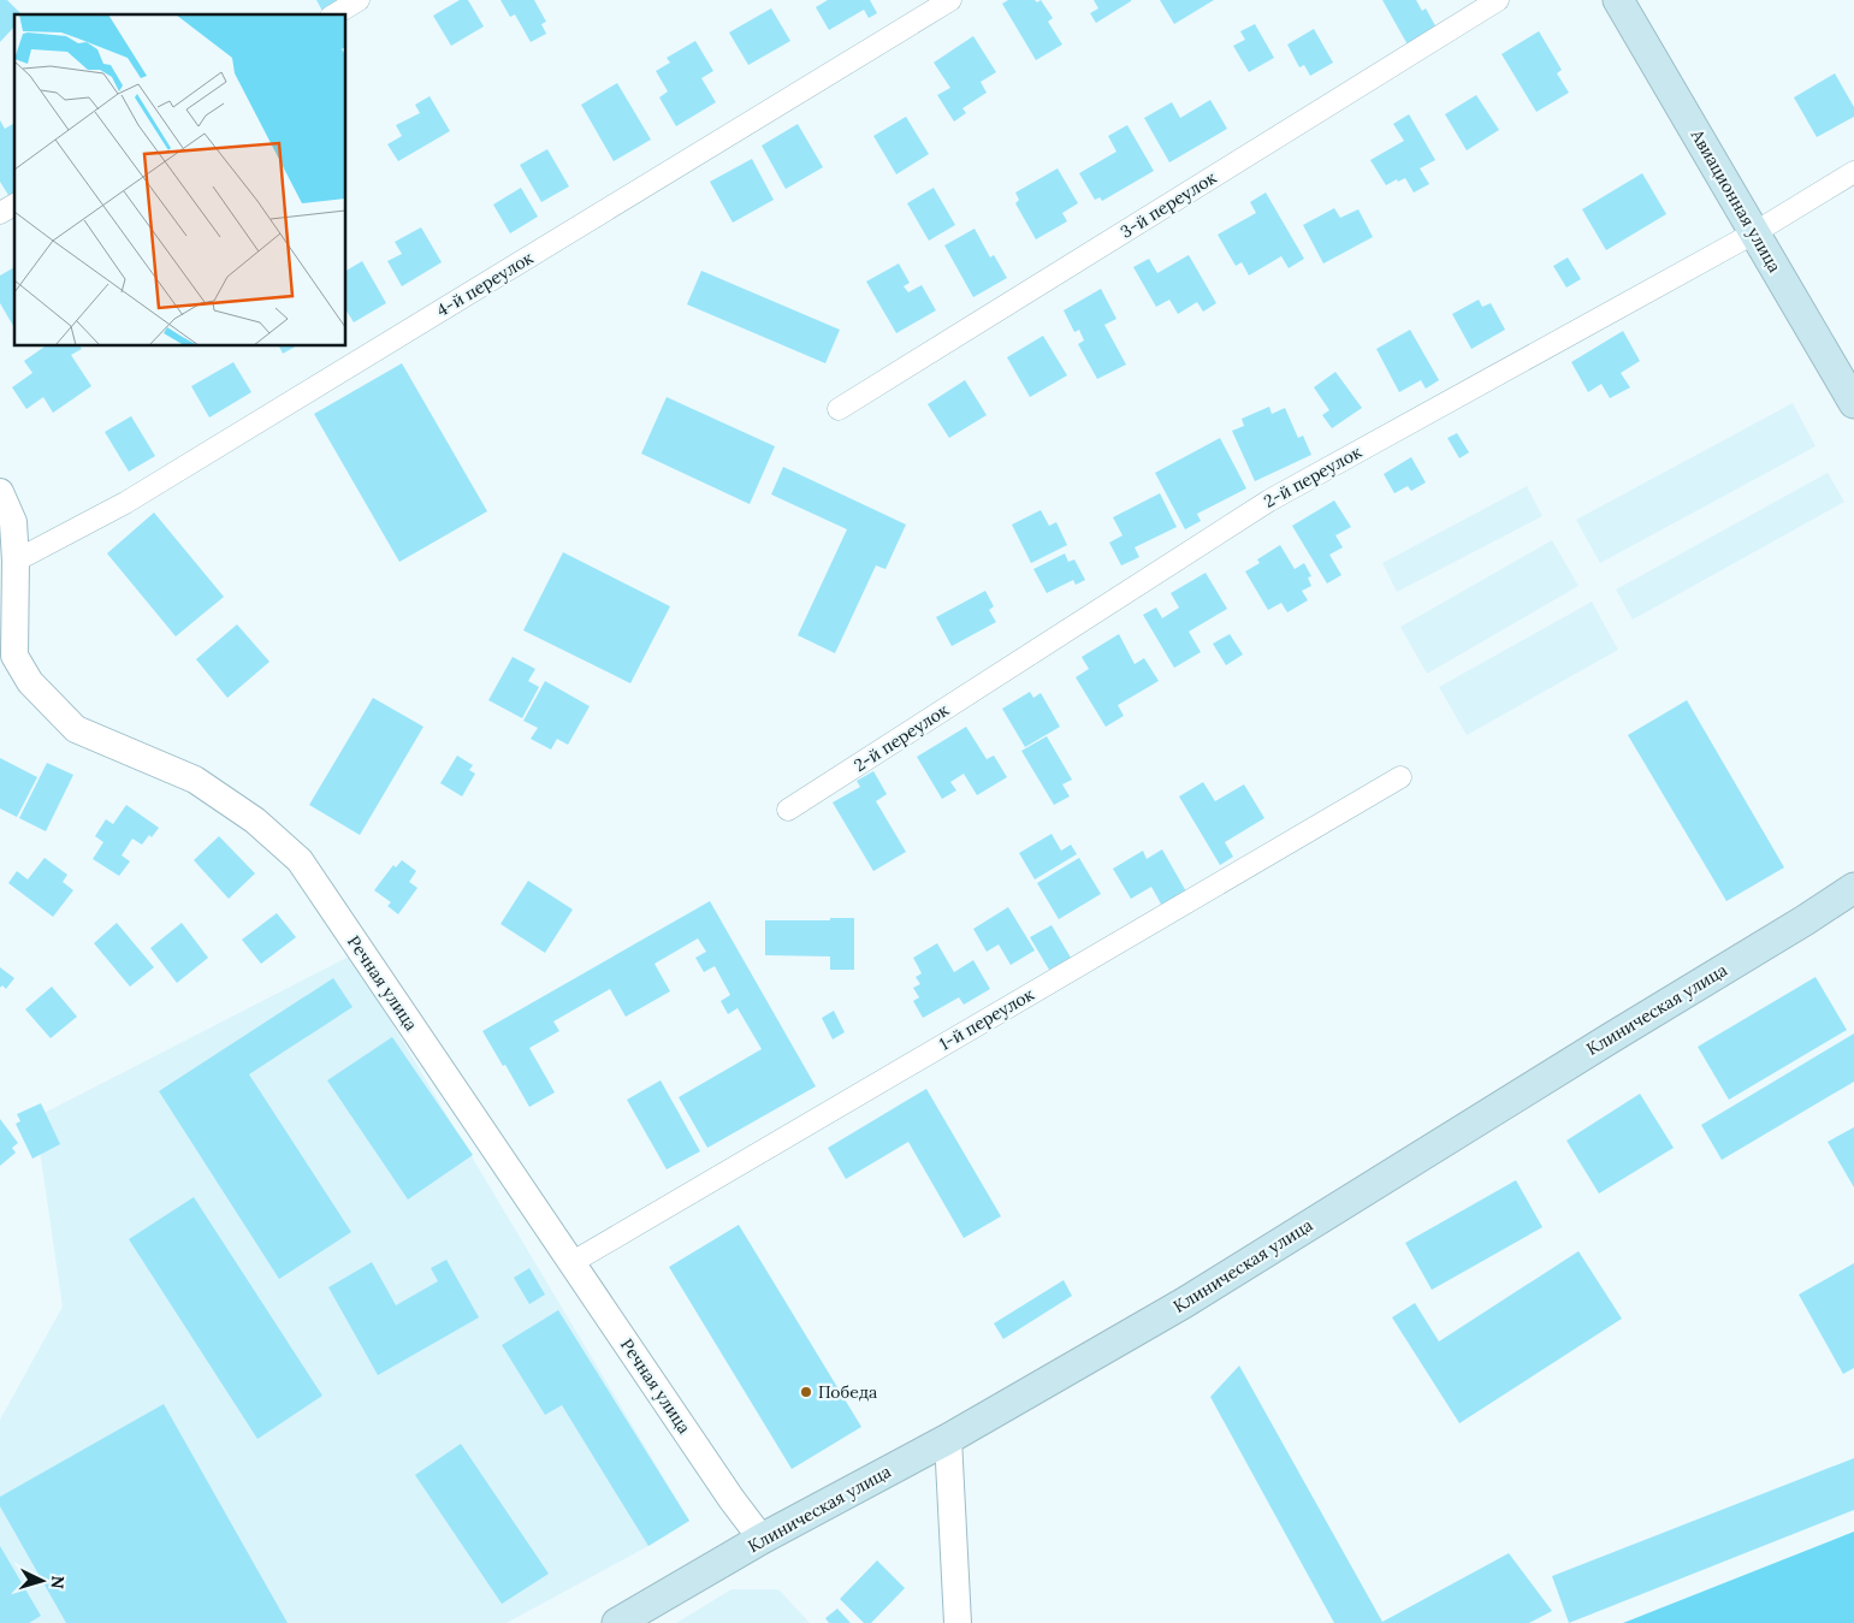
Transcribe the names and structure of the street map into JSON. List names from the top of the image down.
{
  "streets": {
    "main road": ["Авиационная улица", "Клиническая улица"],
    "street": [
      "3-й переулок",
      "4-й переулок",
      "2-й переулок",
      "Речная улица",
      "1-й переулок"
    ]
  },
  "crossings": [
    ["Авиационная улица", "2-й переулок"],
    ["4-й переулок", "Речная улица"],
    ["Речная улица", "Клиническая улица"],
    ["Речная улица", "1-й переулок"]
  ],
  "places": ["Победа"],
  "north": "right"
}
